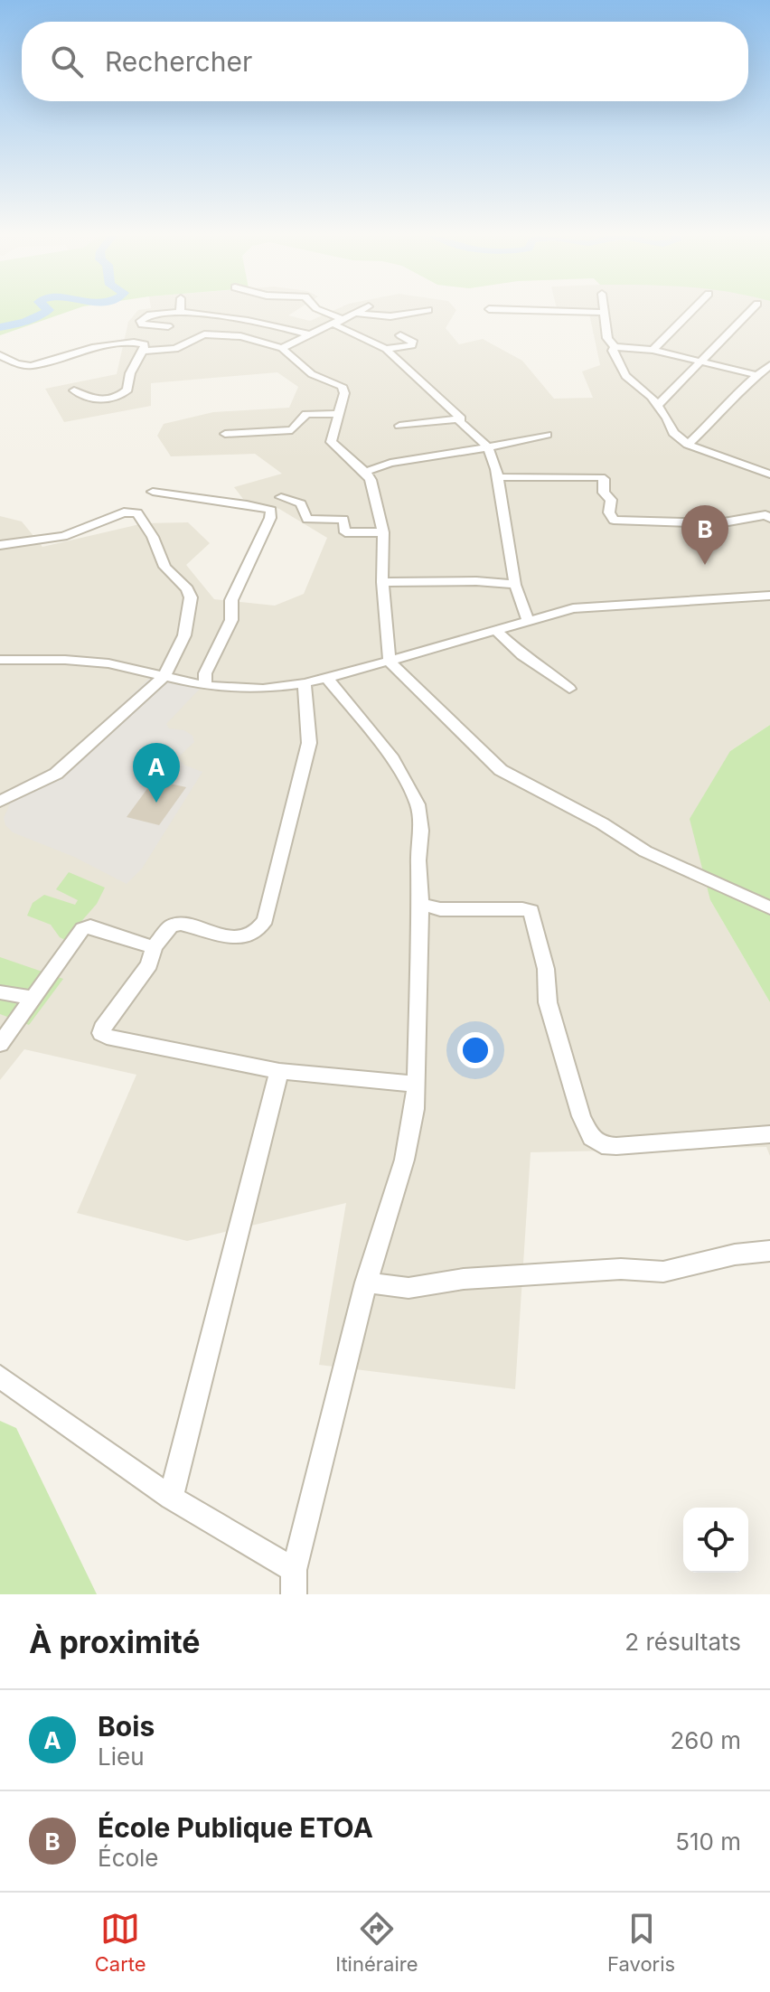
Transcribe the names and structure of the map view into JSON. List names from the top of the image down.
{
  "page": {
    "search": "Rechercher",
    "pins": ["B", "A"],
    "heading": ["À proximité", "2 résultats"],
    "list": [
      {
        "mark": "A",
        "name": "Bois",
        "note": "Lieu",
        "value": "260 m"
      },
      {
        "mark": "B",
        "name": "École Publique ETOA",
        "note": "École",
        "value": "510 m"
      }
    ],
    "nav": ["Carte", "Itinéraire", "Favoris"]
  }
}
